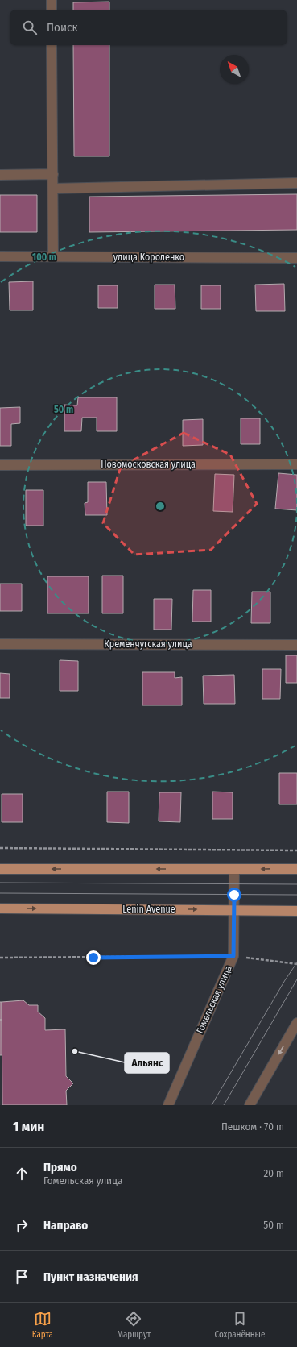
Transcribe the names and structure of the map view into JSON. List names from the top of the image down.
{
  "streets": {
    "main road": ["Lenin Avenue"],
    "street": [
      "улица Короленко",
      "Новомосковская улица",
      "Кременчугская улица",
      "Гомельская улица"
    ]
  },
  "crossings": [
    ["Lenin Avenue", "Гомельская улица"]
  ],
  "places": ["Альянс"],
  "north": "top left",
  "page": {
    "search": "Поиск",
    "heading": ["1 мин", "Пешком · 70 m"],
    "list": [
      ["Прямо", "Гомельская улица", "20 m"],
      ["Направо", "50 m"],
      "Пункт назначения"
    ],
    "nav": ["Карта", "Маршрут", "Сохранённые"]
  },
  "rings": ["100 m", "50 m"]
}
